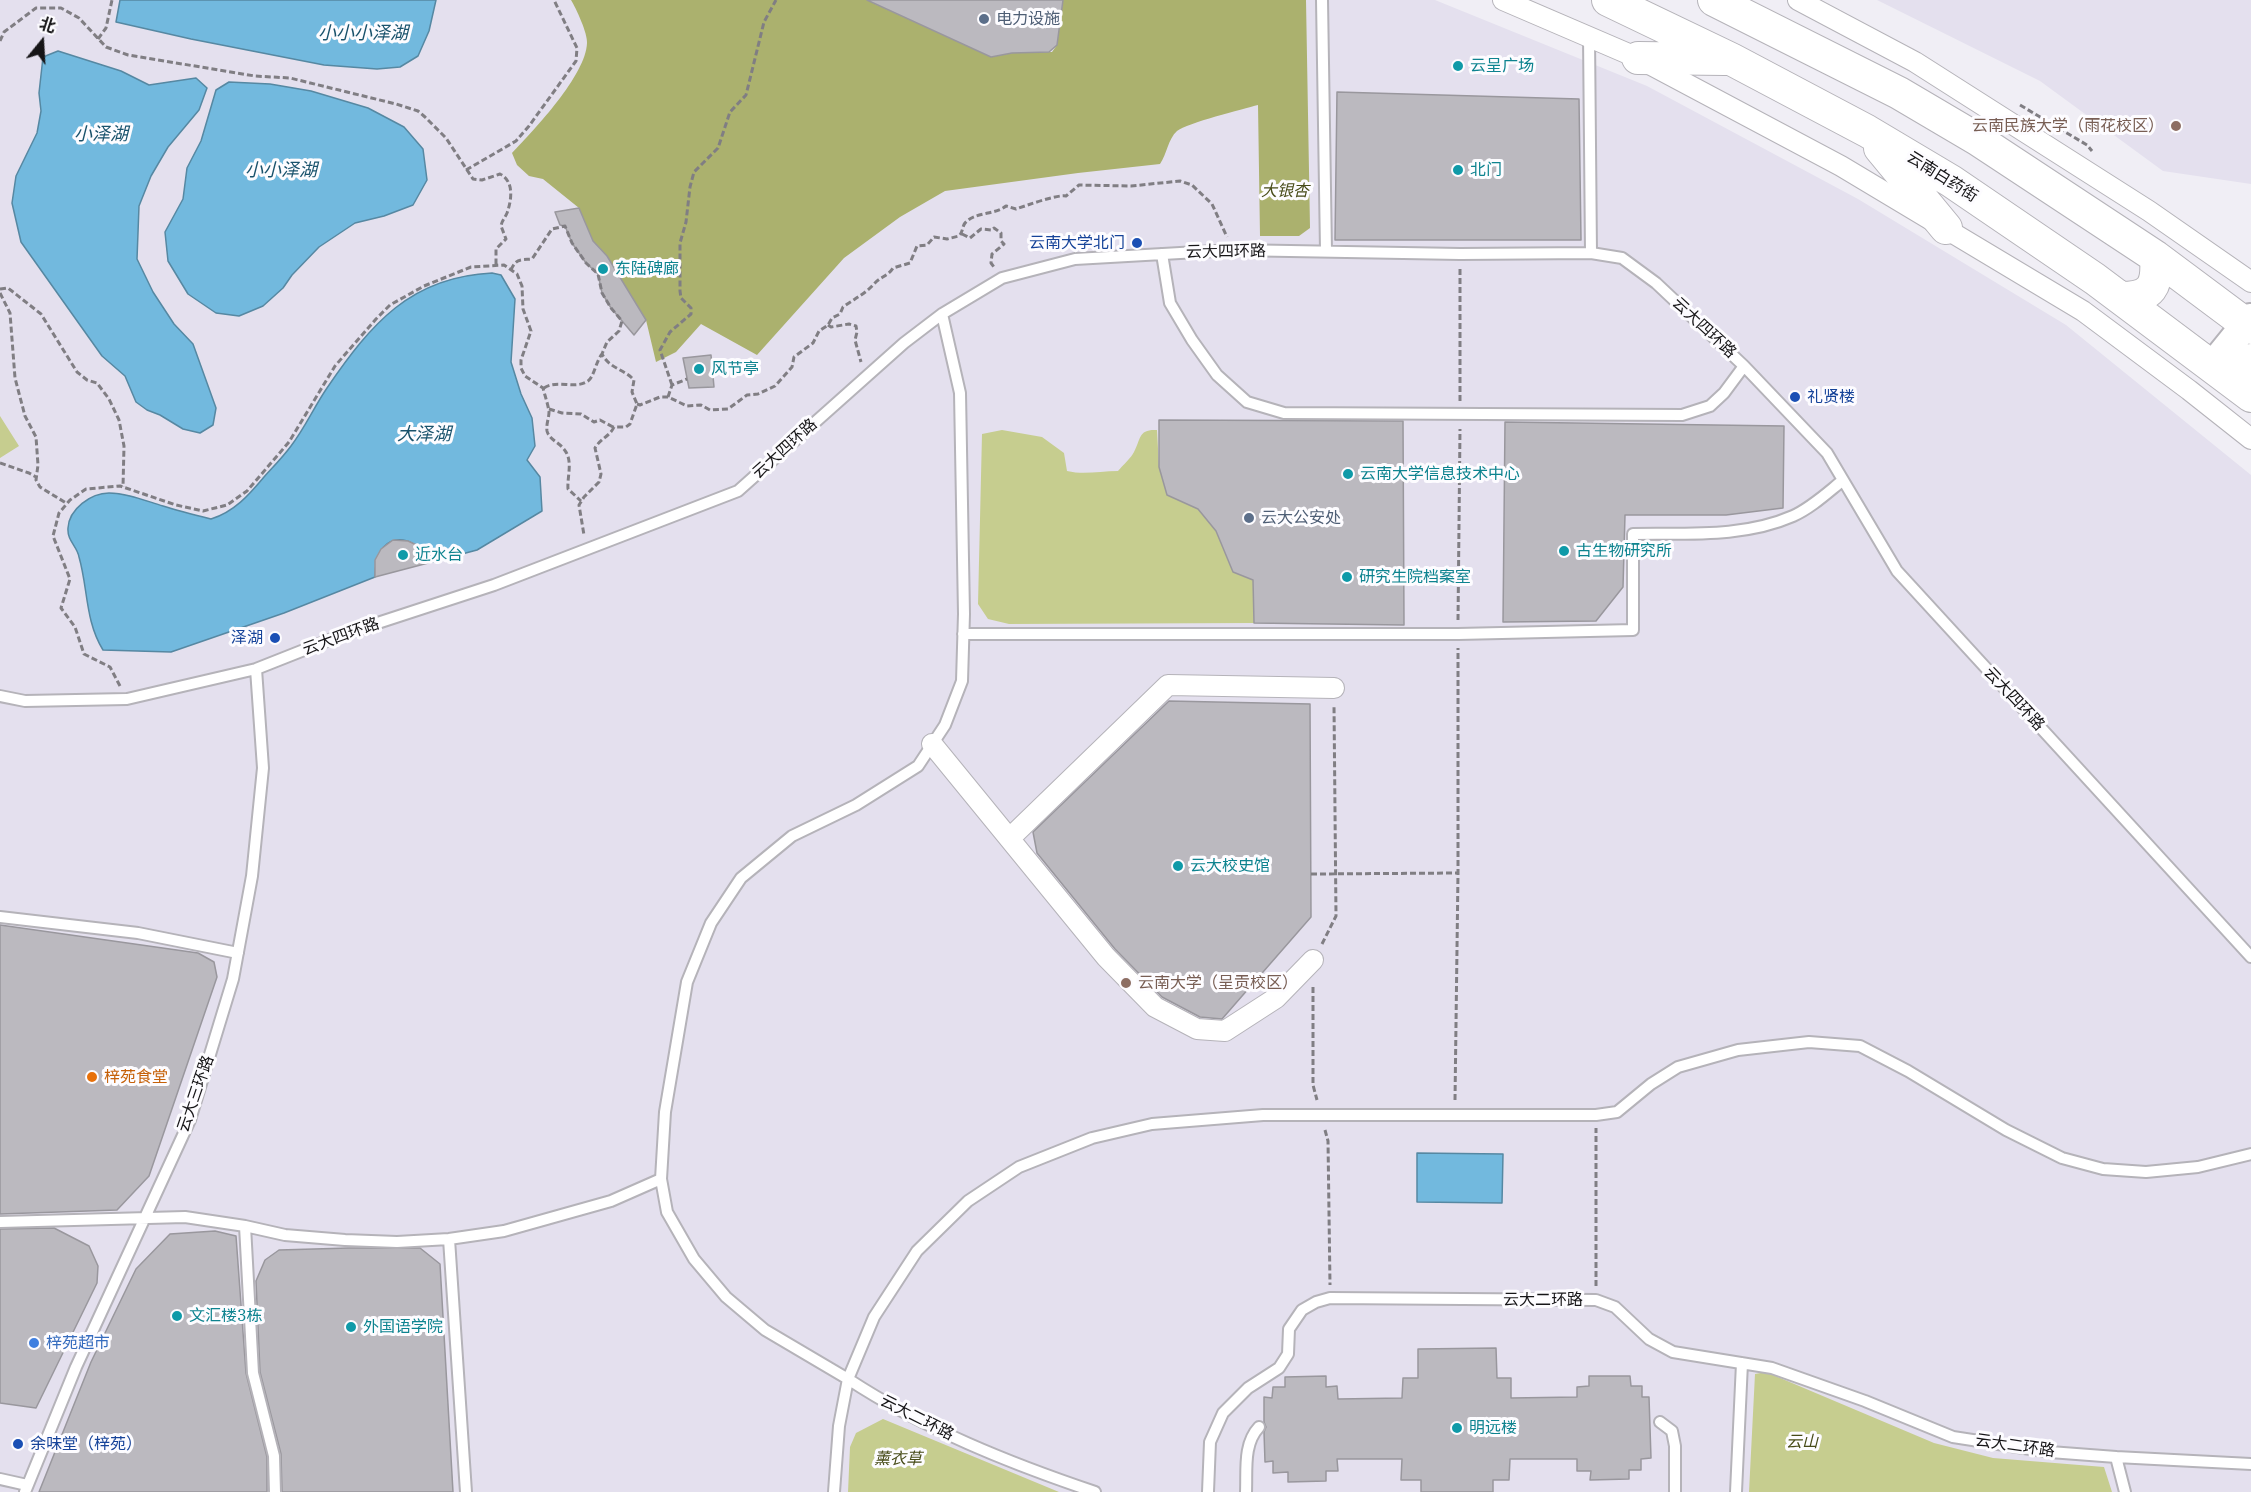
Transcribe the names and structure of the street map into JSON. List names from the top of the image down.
{
  "streets": {
    "main road": ["云南白药街"],
    "lane": ["云大四环路", "云大三环路", "云大二环路"]
  },
  "crossings": [
    ["云大四环路", "云大三环路"],
    ["云大四环路", "云大二环路"]
  ],
  "water": [
    "小小小泽湖",
    "小泽湖",
    "小小泽湖",
    "大泽湖"
  ],
  "parks": ["大银杏", "云山", "薰衣草"],
  "places": [
    "电力设施",
    "云呈广场",
    "云南民族大学（雨花校区）",
    "北门",
    "云南大学北门",
    "东陆碑廊",
    "风节亭",
    "礼贤楼",
    "云南大学信息技术中心",
    "云大公安处",
    "古生物研究所",
    "近水台",
    "研究生院档案室",
    "泽湖",
    "云大校史馆",
    "云南大学（呈贡校区）",
    "梓苑食堂",
    "文汇楼3栋",
    "外国语学院",
    "梓苑超市",
    "明远楼",
    "余味堂（梓苑）"
  ],
  "north": "top"
}
